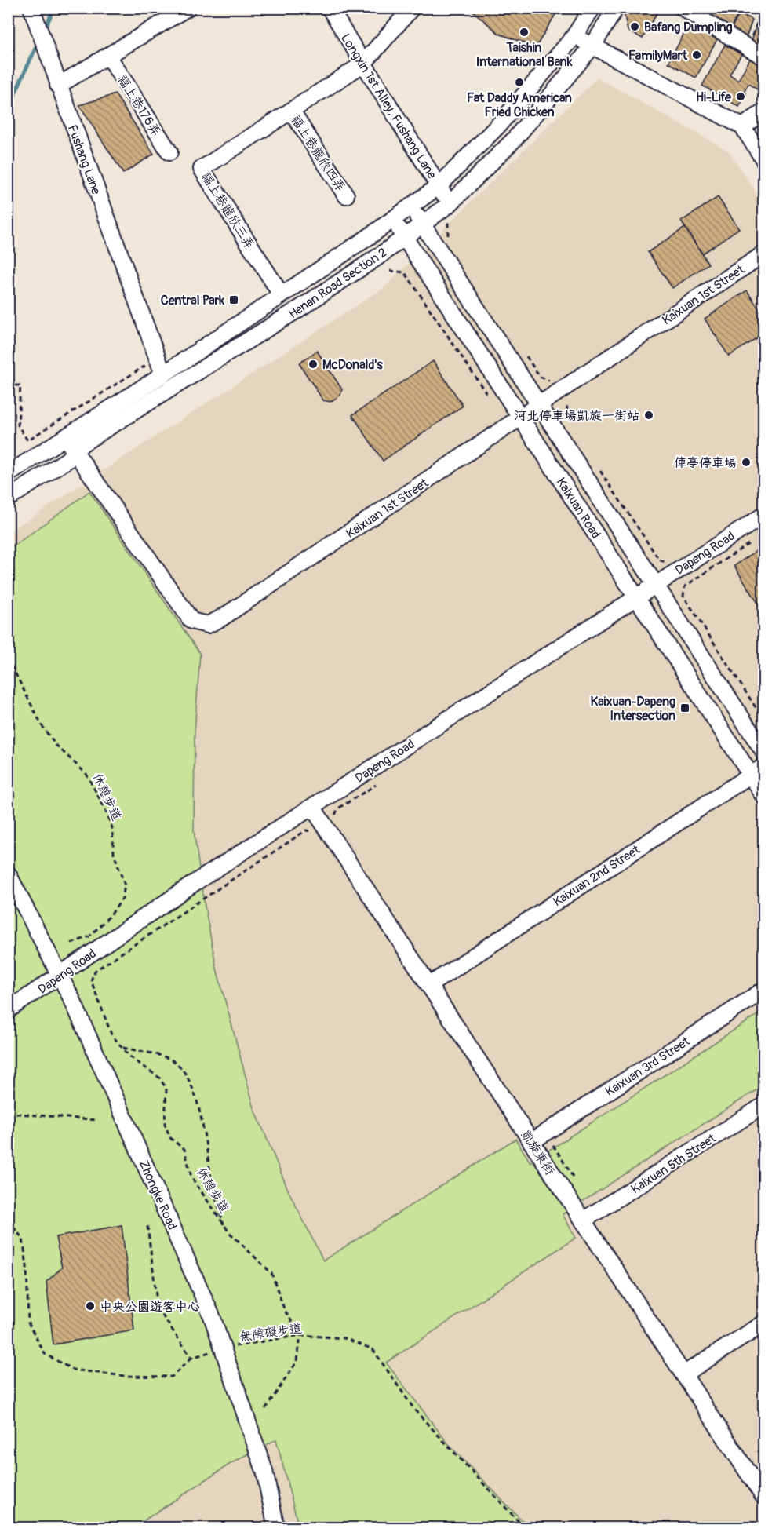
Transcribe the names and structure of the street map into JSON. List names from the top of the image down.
{
  "streets": {
    "street": [
      "福上巷176弄",
      "Longxin 1st Alley, Fushang Lane",
      "福上巷龍欣四弄",
      "Fushang Lane",
      "福上巷龍欣三弄",
      "Henan Road Section 2",
      "Kaixuan 1st Street",
      "Kaixuan Road",
      "Dapeng Road",
      "Kaixuan 2nd Street",
      "Kaixuan 3rd Street",
      "凱旋東街",
      "Kaixuan 5th Street",
      "Zhongke Road"
    ],
    "path": ["休憩步道", "無障礙步道"]
  },
  "crossings": [
    ["Longxin 1st Alley, Fushang Lane", "Henan Road Section 2"],
    ["福上巷龍欣四弄", "福上巷龍欣三弄"],
    ["Fushang Lane", "Henan Road Section 2"],
    ["福上巷龍欣三弄", "Henan Road Section 2"],
    ["Henan Road Section 2", "Kaixuan 1st Street"],
    ["Henan Road Section 2", "Kaixuan Road"],
    ["Kaixuan 1st Street", "Kaixuan Road"],
    ["Kaixuan Road", "Dapeng Road"],
    ["Kaixuan Road", "Kaixuan 2nd Street"],
    ["Dapeng Road", "凱旋東街"],
    ["Dapeng Road", "Zhongke Road"],
    ["休憩步道", "無障礙步道"],
    ["Kaixuan 2nd Street", "凱旋東街"],
    ["Kaixuan 3rd Street", "凱旋東街"],
    ["凱旋東街", "Kaixuan 5th Street"],
    ["Zhongke Road", "無障礙步道"]
  ],
  "places": {
    "other": [
      "Bafang Dumpling",
      "Taishin International Bank",
      "FamilyMart",
      "Fat Daddy American Fried Chicken",
      "Hi-Life",
      "McDonald's",
      "河北停車場凱旋一街站",
      "俥亭停車場",
      "中央公園遊客中心"
    ],
    "transit": ["Central Park", "Kaixuan-Dapeng Intersection"]
  }
}
